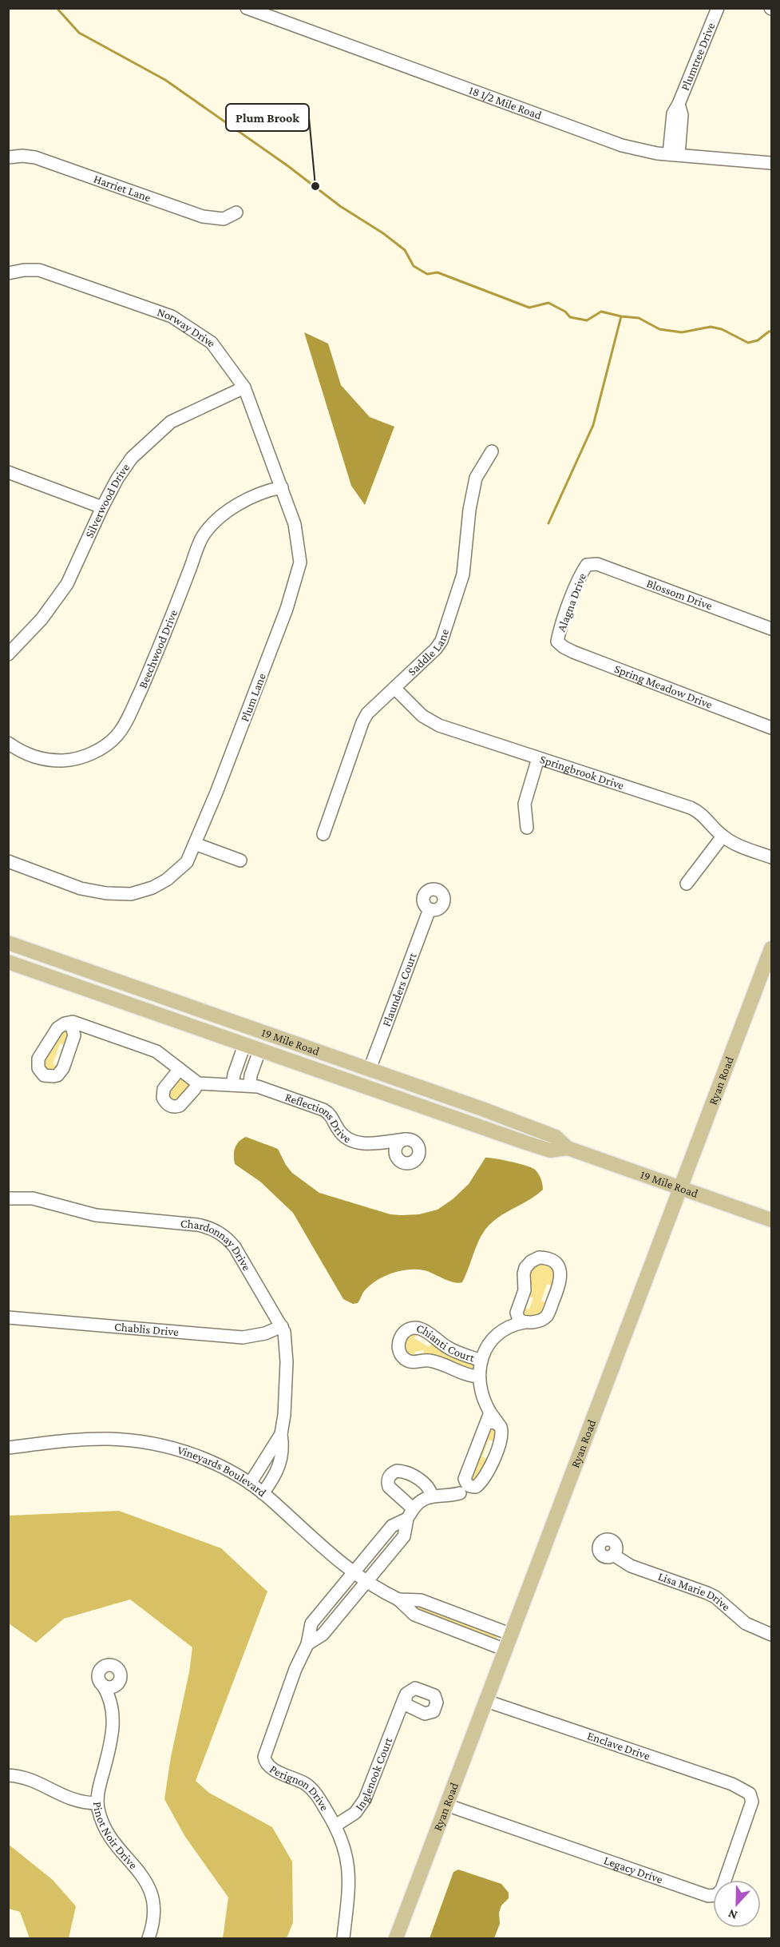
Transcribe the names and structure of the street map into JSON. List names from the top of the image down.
{
  "streets": {
    "main road": ["19 Mile Road", "Ryan Road"],
    "street": [
      "Plumtree Drive",
      "18 1/2 Mile Road",
      "Harriet Lane",
      "Norway Drive",
      "Silverwood Drive",
      "Blossom Drive",
      "Alagna Drive",
      "Beechwood Drive",
      "Saddle Lane",
      "Spring Meadow Drive",
      "Plum Lane",
      "Springbrook Drive",
      "Flaunders Court",
      "Reflections Drive",
      "Chardonnay Drive",
      "Chablis Drive",
      "Chianti Court",
      "Vineyards Boulevard",
      "Lisa Marie Drive",
      "Enclave Drive",
      "Inglenook Court",
      "Perignon Drive",
      "Pinot Noir Drive",
      "Legacy Drive"
    ]
  },
  "crossings": [
    ["Plumtree Drive", "18 1/2 Mile Road"],
    ["Norway Drive", "Silverwood Drive"],
    ["Norway Drive", "Beechwood Drive"],
    ["Norway Drive", "Plum Lane"],
    ["Blossom Drive", "Alagna Drive"],
    ["Alagna Drive", "Spring Meadow Drive"],
    ["Beechwood Drive", "Plum Lane"],
    ["Saddle Lane", "Springbrook Drive"],
    ["Flaunders Court", "19 Mile Road"],
    ["19 Mile Road", "Ryan Road"],
    ["Ryan Road", "Vineyards Boulevard"],
    ["Ryan Road", "Enclave Drive"],
    ["Ryan Road", "Legacy Drive"],
    ["Chardonnay Drive", "Chablis Drive"],
    ["Chardonnay Drive", "Vineyards Boulevard"],
    ["Vineyards Boulevard", "Perignon Drive"],
    ["Enclave Drive", "Legacy Drive"],
    ["Inglenook Court", "Perignon Drive"]
  ],
  "places": ["Plum Brook"],
  "north": "bottom"
}
